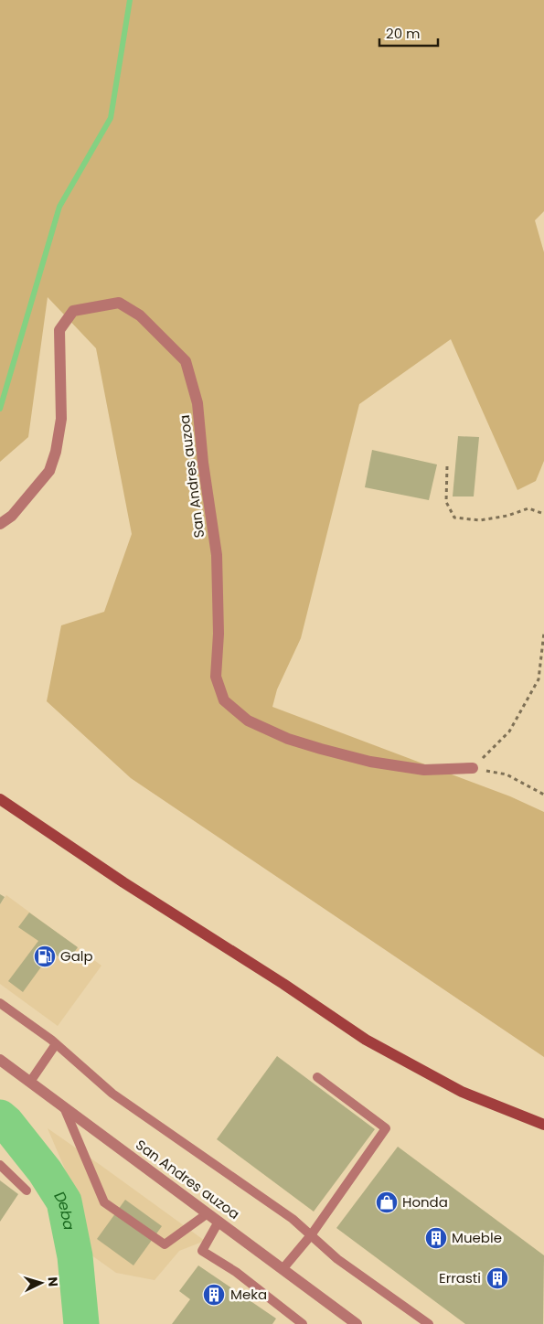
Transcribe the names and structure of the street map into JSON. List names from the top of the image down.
{
  "streets": {
    "street": ["San Andres auzoa"]
  },
  "water": ["Deba"],
  "places": {
    "fuel station": ["Galp"],
    "shop": ["Honda"],
    "building": ["Mueble", "Errasti", "Meka"]
  },
  "scale_bar": "20 m",
  "north": "right"
}
